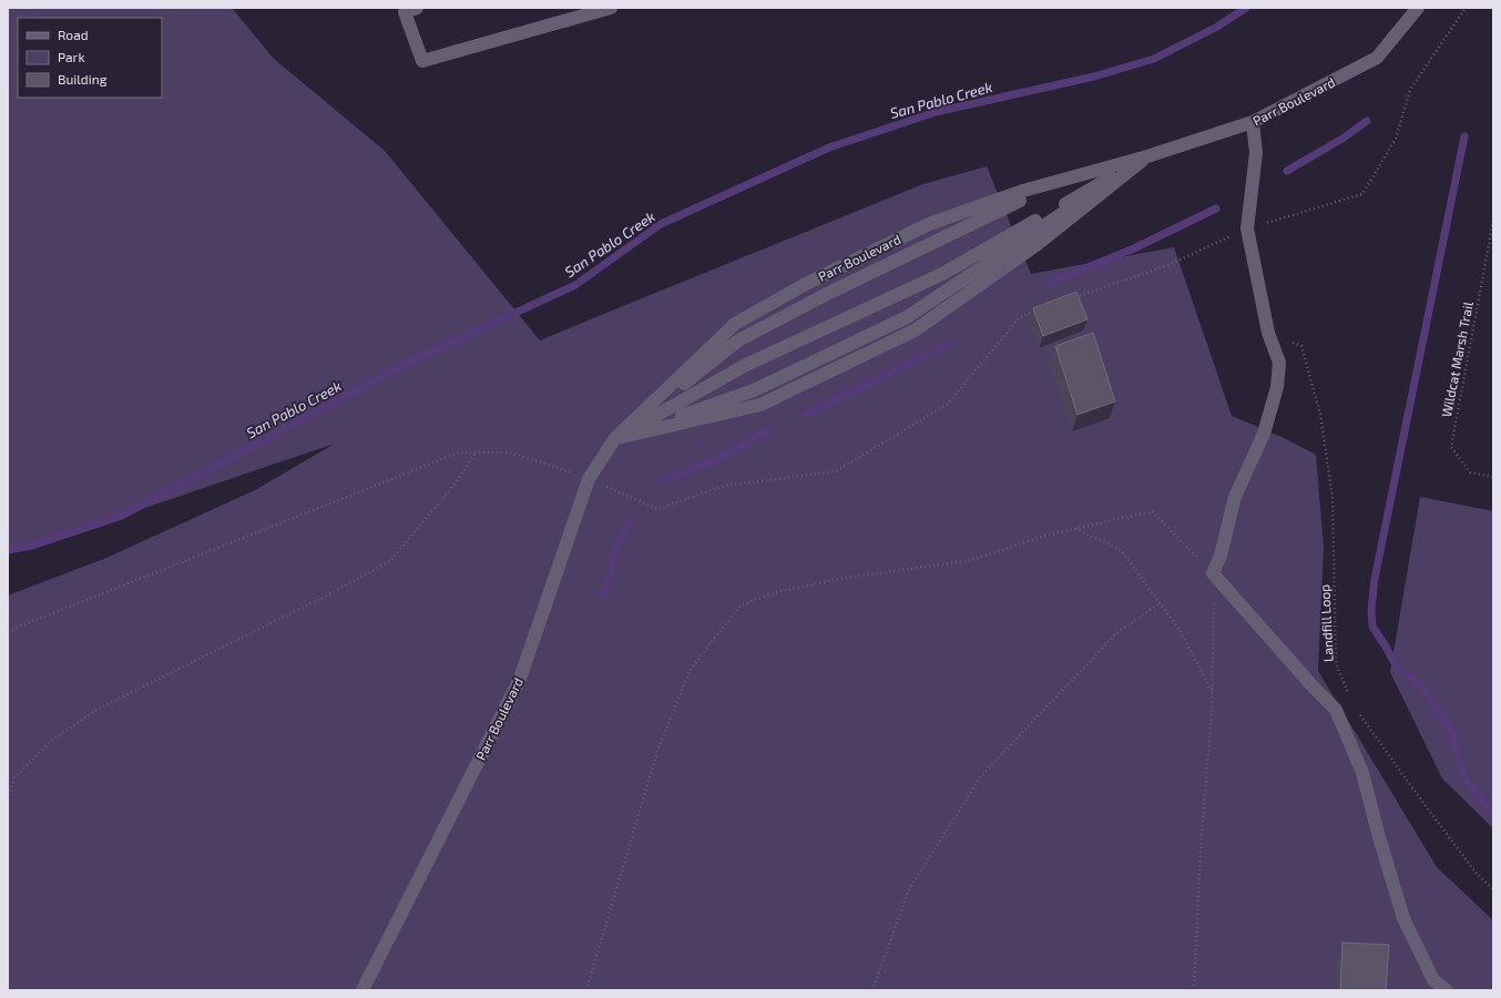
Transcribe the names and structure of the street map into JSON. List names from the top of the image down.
{
  "streets": {
    "lane": ["Parr Boulevard"],
    "path": ["Wildcat Marsh Trail", "Landfill Loop"]
  },
  "water": ["San Pablo Creek"],
  "legend": ["Road", "Park", "Building"]
}
